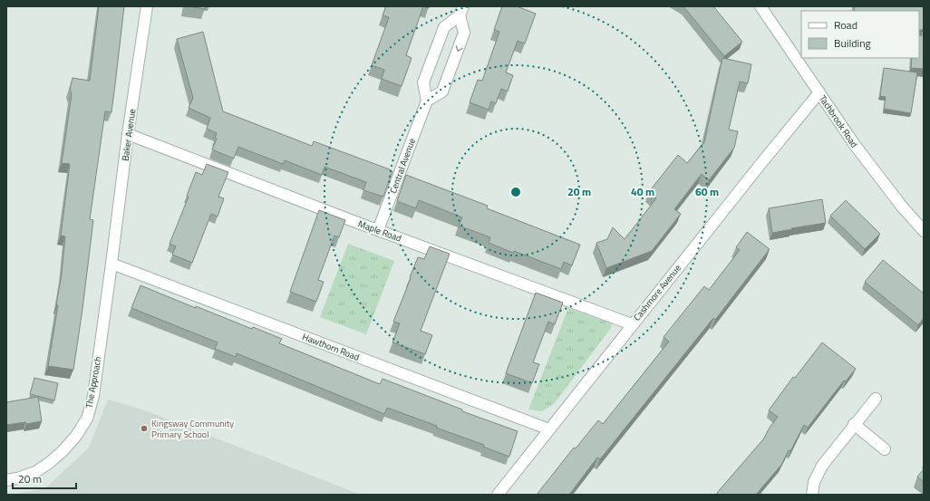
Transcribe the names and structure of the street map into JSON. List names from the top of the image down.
{
  "streets": {
    "street": [
      "Tachbrook Road",
      "Baker Avenue",
      "Central Avenue",
      "Maple Road",
      "Cashmore Avenue",
      "Hawthorn Road",
      "The Approach"
    ]
  },
  "crossings": [
    ["Tachbrook Road", "Cashmore Avenue"],
    ["Baker Avenue", "Maple Road"],
    ["Baker Avenue", "Hawthorn Road"],
    ["Baker Avenue", "The Approach"],
    ["Central Avenue", "Maple Road"],
    ["Maple Road", "Cashmore Avenue"],
    ["Cashmore Avenue", "Hawthorn Road"],
    ["Hawthorn Road", "The Approach"]
  ],
  "places": ["Kingsway Community Primary School"],
  "legend": ["Road", "Building"],
  "scale_bar": "20 m",
  "rings": ["20 m", "40 m", "60 m"]
}
